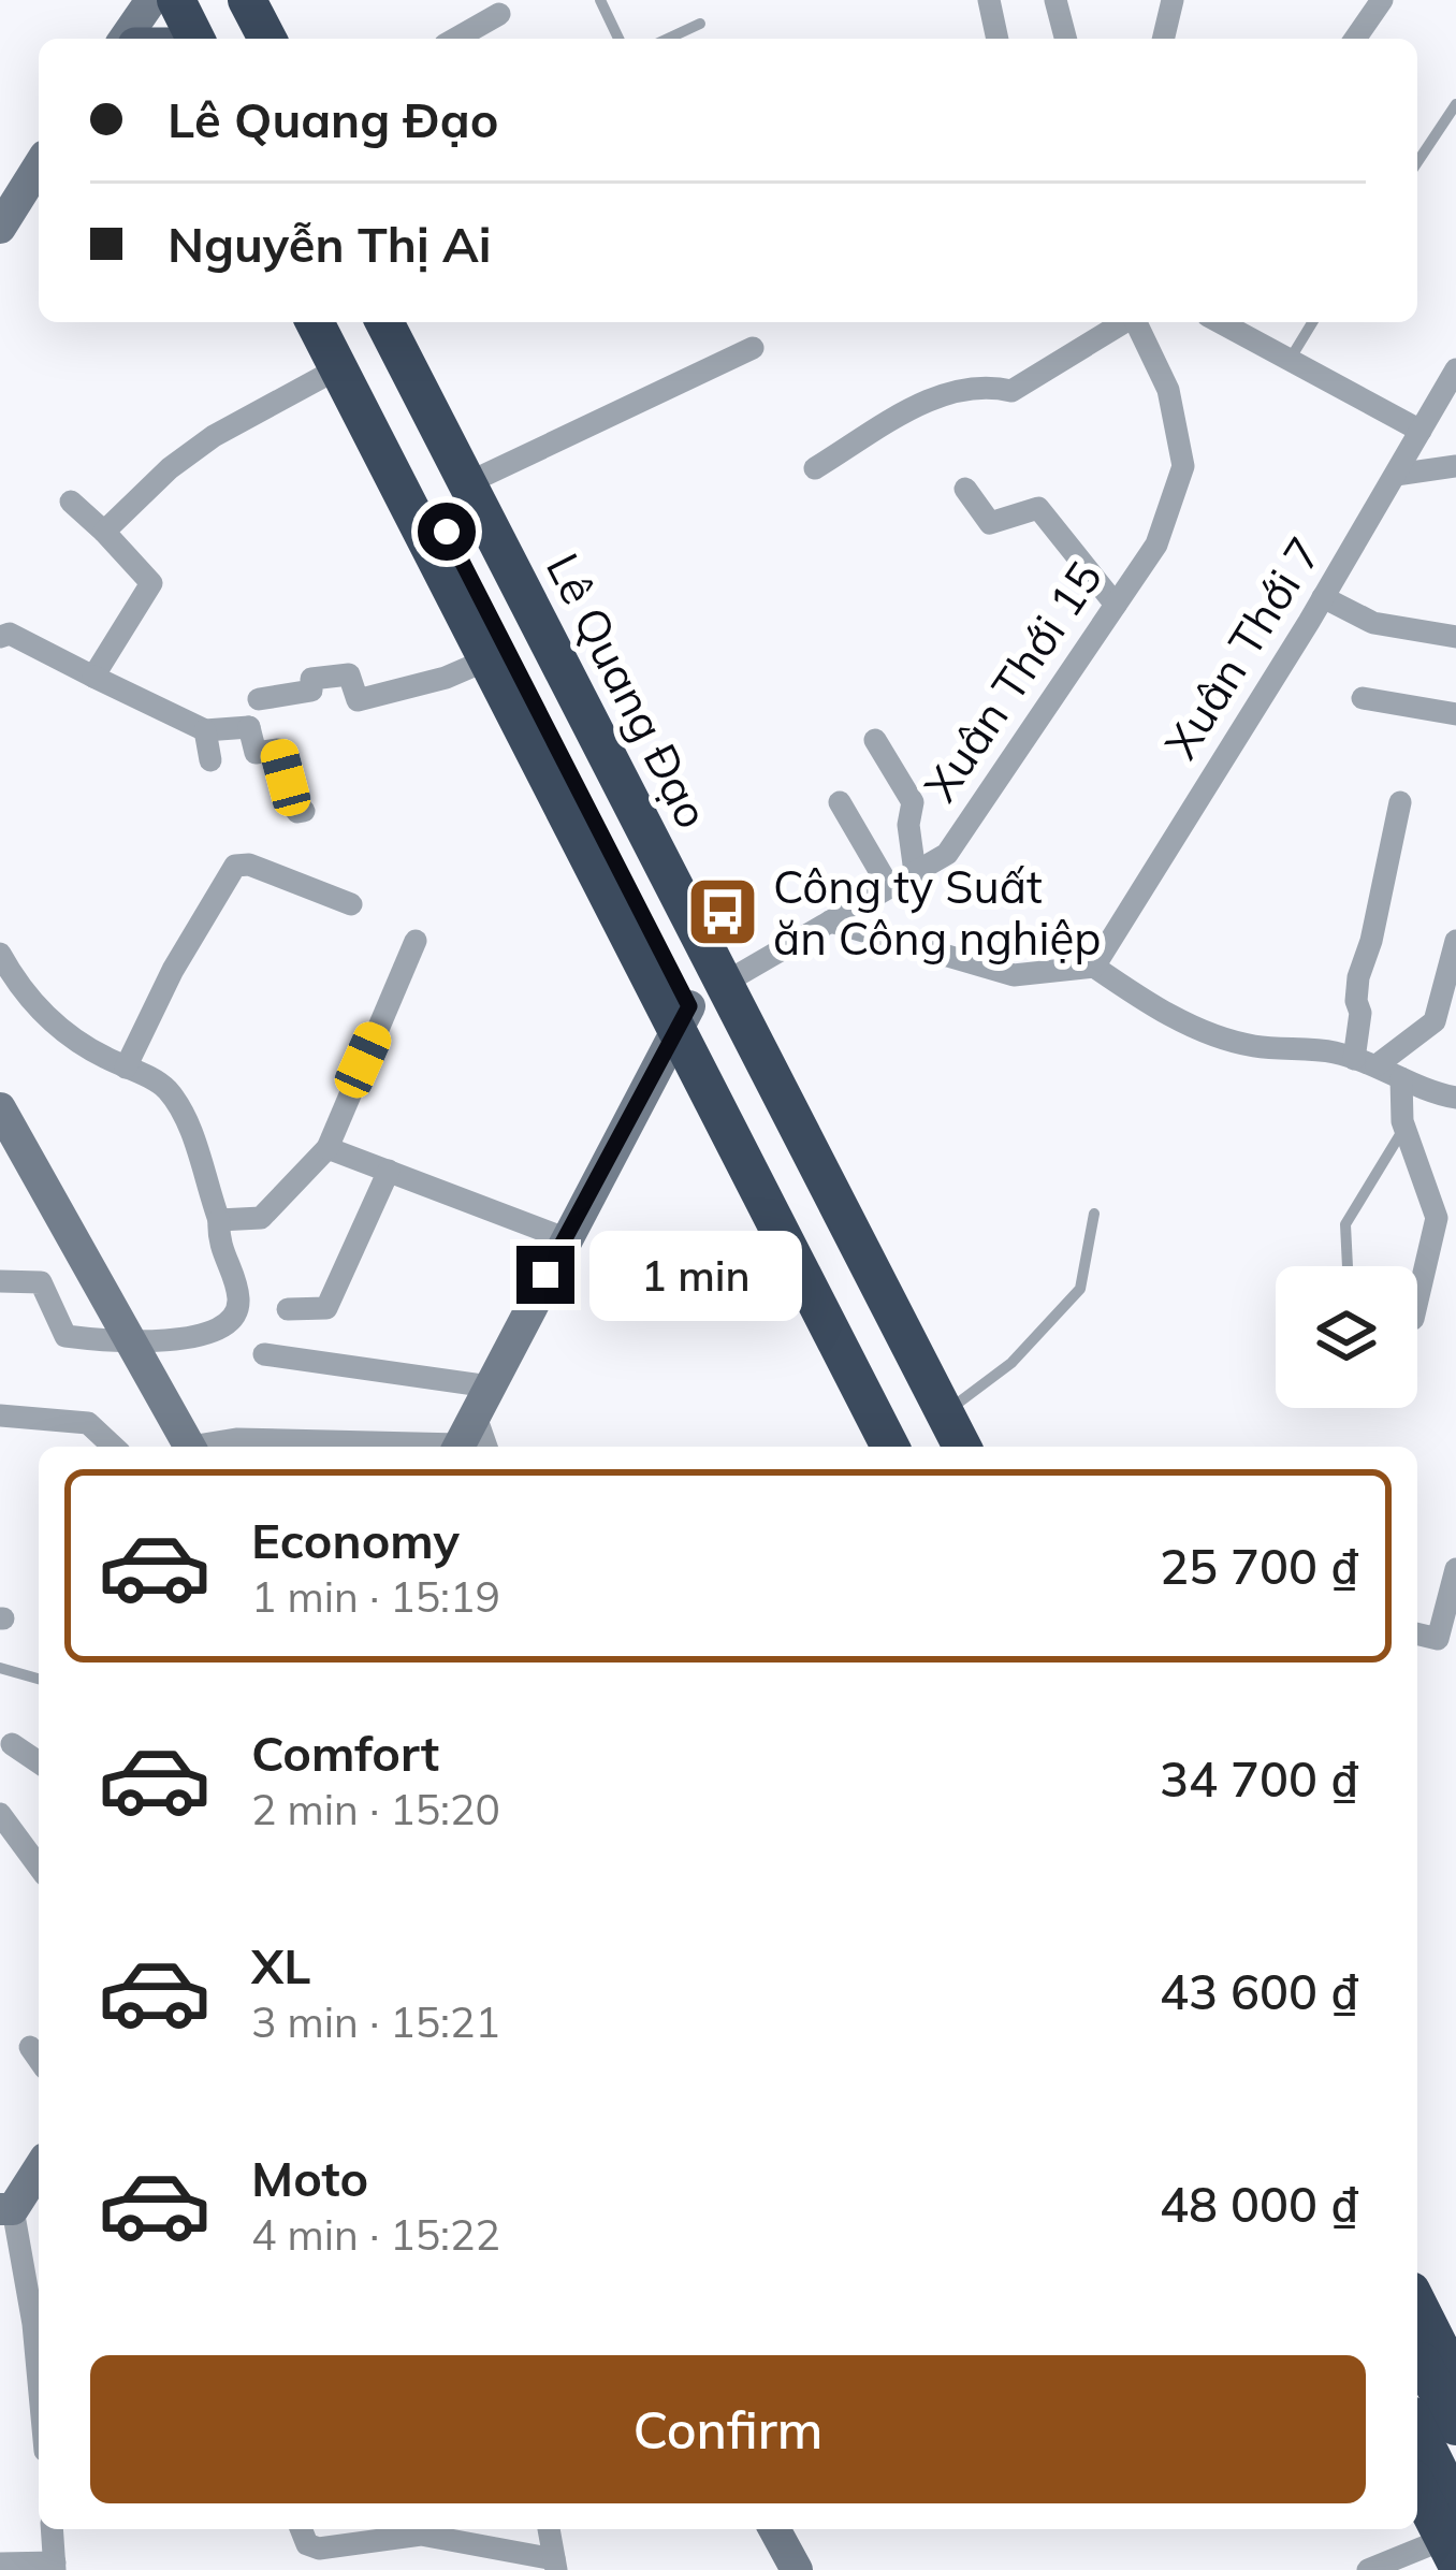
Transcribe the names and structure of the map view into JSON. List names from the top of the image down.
{
  "streets": {
    "highway": ["Lê Quang Đạo"],
    "street": ["Xuân Thới 7", "Xuân Thới 15"]
  },
  "crossings": [
    ["Xuân Thới 15", "Lê Quang Đạo"]
  ],
  "places": {
    "bus stop": ["Công ty Suất ăn Công nghiệp"]
  },
  "page": {
    "banner": ["Lê Quang Đạo", "Nguyễn Thị Ai"],
    "bubble": "1 min",
    "list": [
      {
        "name": "Economy",
        "note": "1 min · 15:19",
        "value": "25 700 ₫"
      },
      {
        "name": "Comfort",
        "note": "2 min · 15:20",
        "value": "34 700 ₫"
      },
      {
        "name": "XL",
        "note": "3 min · 15:21",
        "value": "43 600 ₫"
      },
      {
        "name": "Moto",
        "note": "4 min · 15:22",
        "value": "48 000 ₫"
      }
    ],
    "buttons": "Confirm"
  }
}
